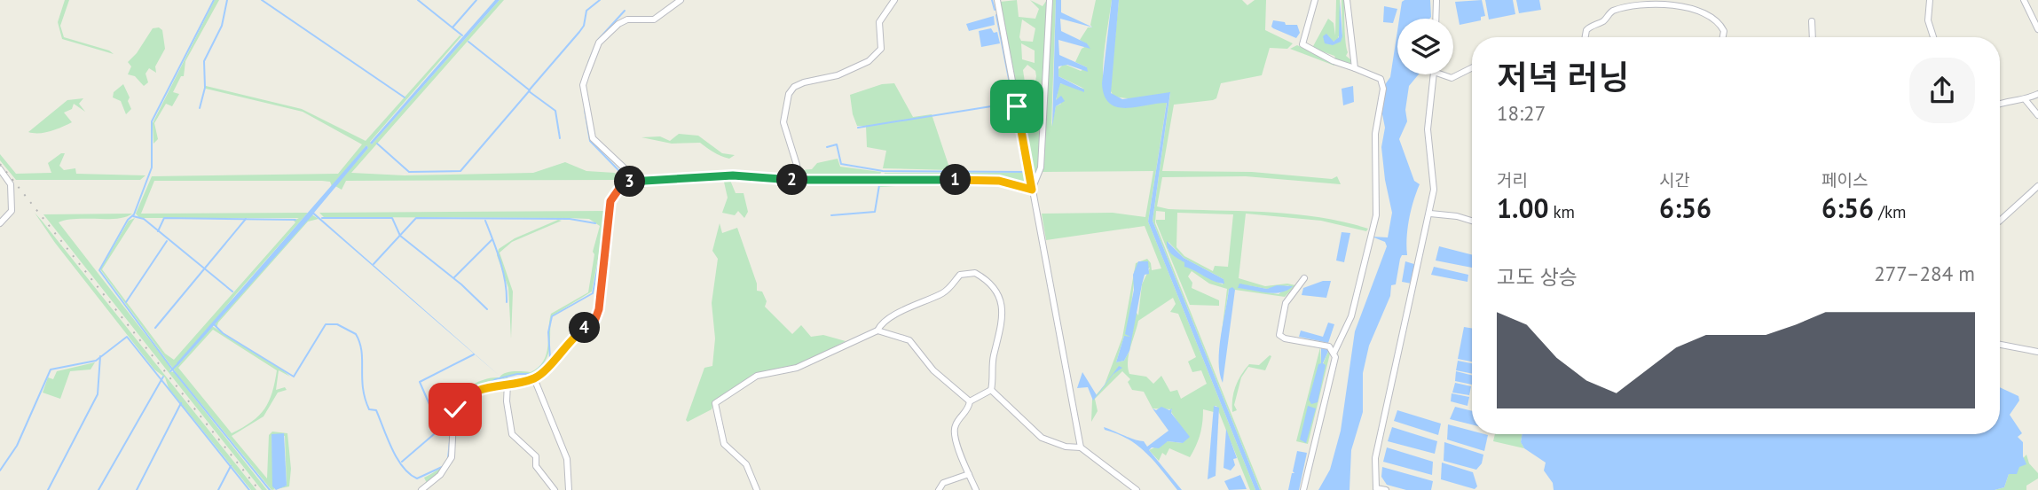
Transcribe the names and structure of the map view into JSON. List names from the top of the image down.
{
  "page": {
    "heading": ["저녁 러닝", "18:27"],
    "stats": [
      ["거리", "1.00 km"],
      ["시간", "6:56"],
      ["페이스", "6:56 /km"]
    ],
    "pins": [
      "1",
      "2",
      "3",
      "4"
    ],
    "chart": ["고도 상승", "277–284 m"]
  }
}
